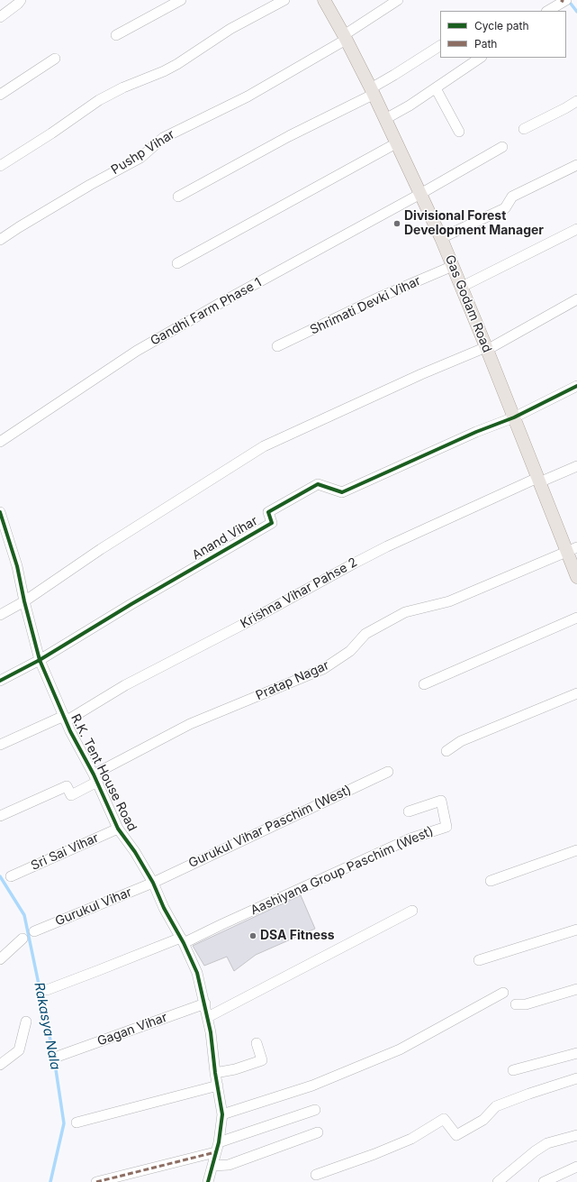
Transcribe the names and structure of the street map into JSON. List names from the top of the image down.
{
  "streets": {
    "main road": ["Gas Godam Road"],
    "street": [
      "Pushp Vihar",
      "Shrimati Devki Vihar",
      "Gandhi Farm Phase 1",
      "Anand Vihar",
      "Krishna Vihar Pahse 2",
      "Pratap Nagar",
      "R.K. Tent House Road",
      "Gurukul Vihar Paschim (West)",
      "Sri Sai Vihar",
      "Aashiyana Group Paschim (West)",
      "Gurukul Vihar",
      "Gagan Vihar"
    ]
  },
  "crossings": [
    ["Pushp Vihar", "Gas Godam Road"],
    ["Gas Godam Road", "Shrimati Devki Vihar"],
    ["Gas Godam Road", "Gandhi Farm Phase 1"],
    ["Gas Godam Road", "Anand Vihar"],
    ["Gas Godam Road", "Krishna Vihar Pahse 2"],
    ["Gas Godam Road", "Pratap Nagar"],
    ["Anand Vihar", "R.K. Tent House Road"],
    ["Krishna Vihar Pahse 2", "R.K. Tent House Road"],
    ["Pratap Nagar", "R.K. Tent House Road"],
    ["R.K. Tent House Road", "Gurukul Vihar Paschim (West)"],
    ["R.K. Tent House Road", "Sri Sai Vihar"],
    ["R.K. Tent House Road", "Aashiyana Group Paschim (West)"],
    ["R.K. Tent House Road", "Gurukul Vihar"],
    ["R.K. Tent House Road", "Gagan Vihar"],
    ["Gurukul Vihar Paschim (West)", "Gurukul Vihar"]
  ],
  "water": ["Rakasya Nala"],
  "places": ["Divisional Forest Development Manager", "DSA Fitness"],
  "legend": ["Cycle path", "Path"]
}
